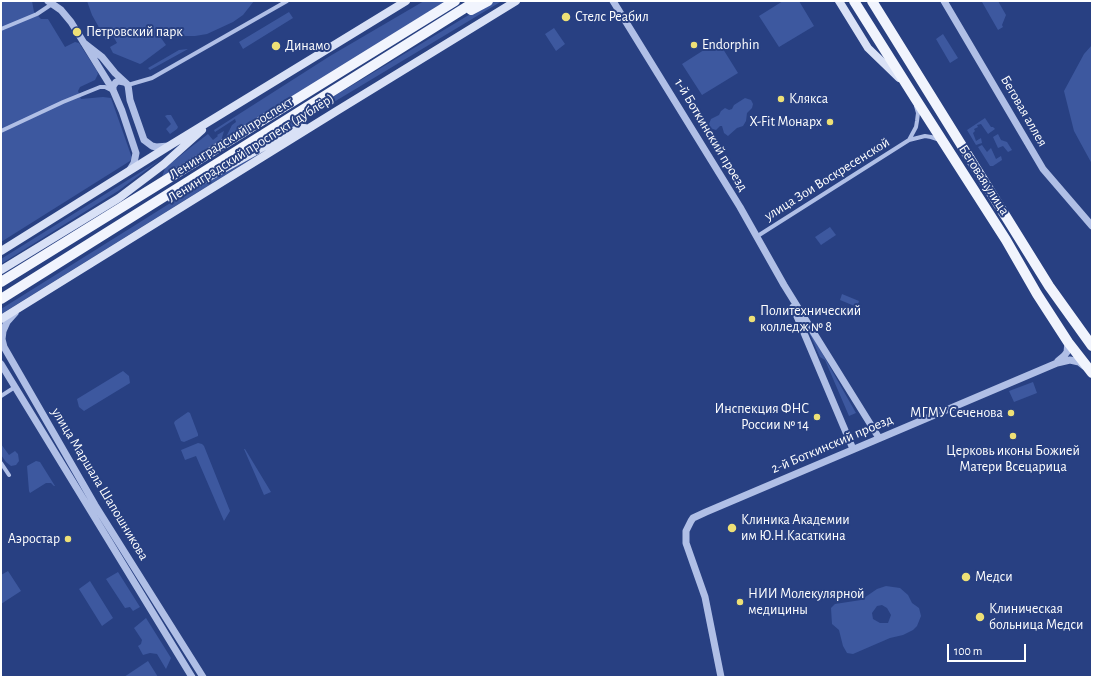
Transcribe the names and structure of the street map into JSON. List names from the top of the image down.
{
  "streets": {
    "main road": ["Ленинградский проспект", "Ленинградский проспект (дублёр)", "Беговая улица"],
    "street": [
      "Беговая аллея",
      "1-й Боткинский проезд",
      "улица Зои Воскресенской",
      "2-й Боткинский проезд",
      "улица Маршала Шапошникова"
    ]
  },
  "crossings": [
    ["1-й Боткинский проезд", "улица Зои Воскресенской"],
    ["1-й Боткинский проезд", "2-й Боткинский проезд"],
    ["Ленинградский проспект (дублёр)", "улица Маршала Шапошникова"],
    ["улица Зои Воскресенской", "Беговая улица"],
    ["Беговая улица", "2-й Боткинский проезд"]
  ],
  "places": [
    "Стелс Реабил",
    "Петровский парк",
    "Endorphin",
    "Динамо",
    "Клякса",
    "X-Fit Монарх",
    "Политехнический колледж № 8",
    "МГМУ Сеченова",
    "Инспекция ФНС России № 14",
    "Церковь иконы Божией Матери Всецарица",
    "Клиника Академии им Ю.Н.Касаткина",
    "Аэростар",
    "Медси",
    "НИИ Молекулярной медицины",
    "Клиническая больница Медси"
  ],
  "scale_bar": "100 m"
}
